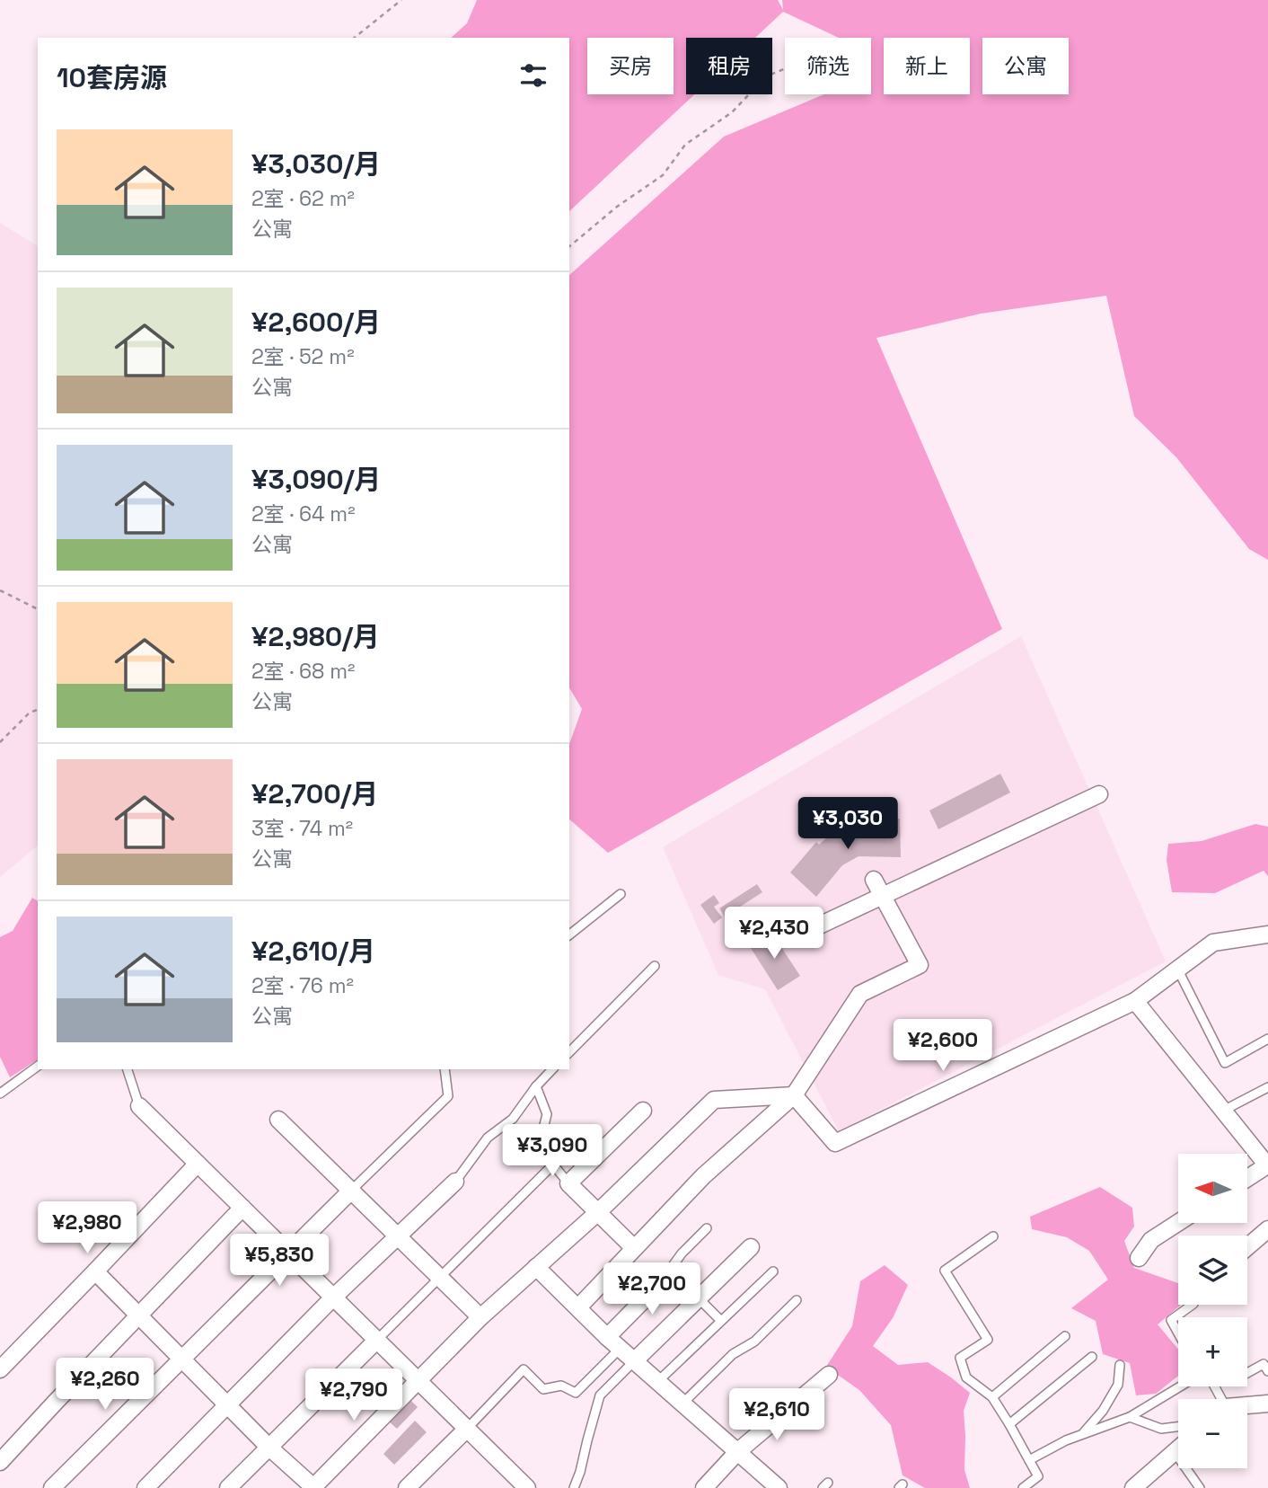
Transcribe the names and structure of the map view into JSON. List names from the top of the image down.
{
  "north": "left",
  "page": {
    "chip": [
      "买房",
      "租房",
      "筛选",
      "新上",
      "公寓"
    ],
    "heading": "10套房源",
    "list": [
      {
        "name": "¥3,030/月",
        "note": "2室 · 62 m² · 公寓"
      },
      {
        "name": "¥2,600/月",
        "note": "2室 · 52 m² · 公寓"
      },
      {
        "name": "¥3,090/月",
        "note": "2室 · 64 m² · 公寓"
      },
      {
        "name": "¥2,980/月",
        "note": "2室 · 68 m² · 公寓"
      },
      {
        "name": "¥2,700/月",
        "note": "3室 · 74 m² · 公寓"
      },
      {
        "name": "¥2,610/月",
        "note": "2室 · 76 m² · 公寓"
      }
    ],
    "price": [
      "¥3,030",
      "¥2,430",
      "¥2,600",
      "¥3,090",
      "¥2,980",
      "¥5,830",
      "¥2,700",
      "¥2,260",
      "¥2,790",
      "¥2,610"
    ],
    "map_buttons": ["+", "−"]
  }
}
